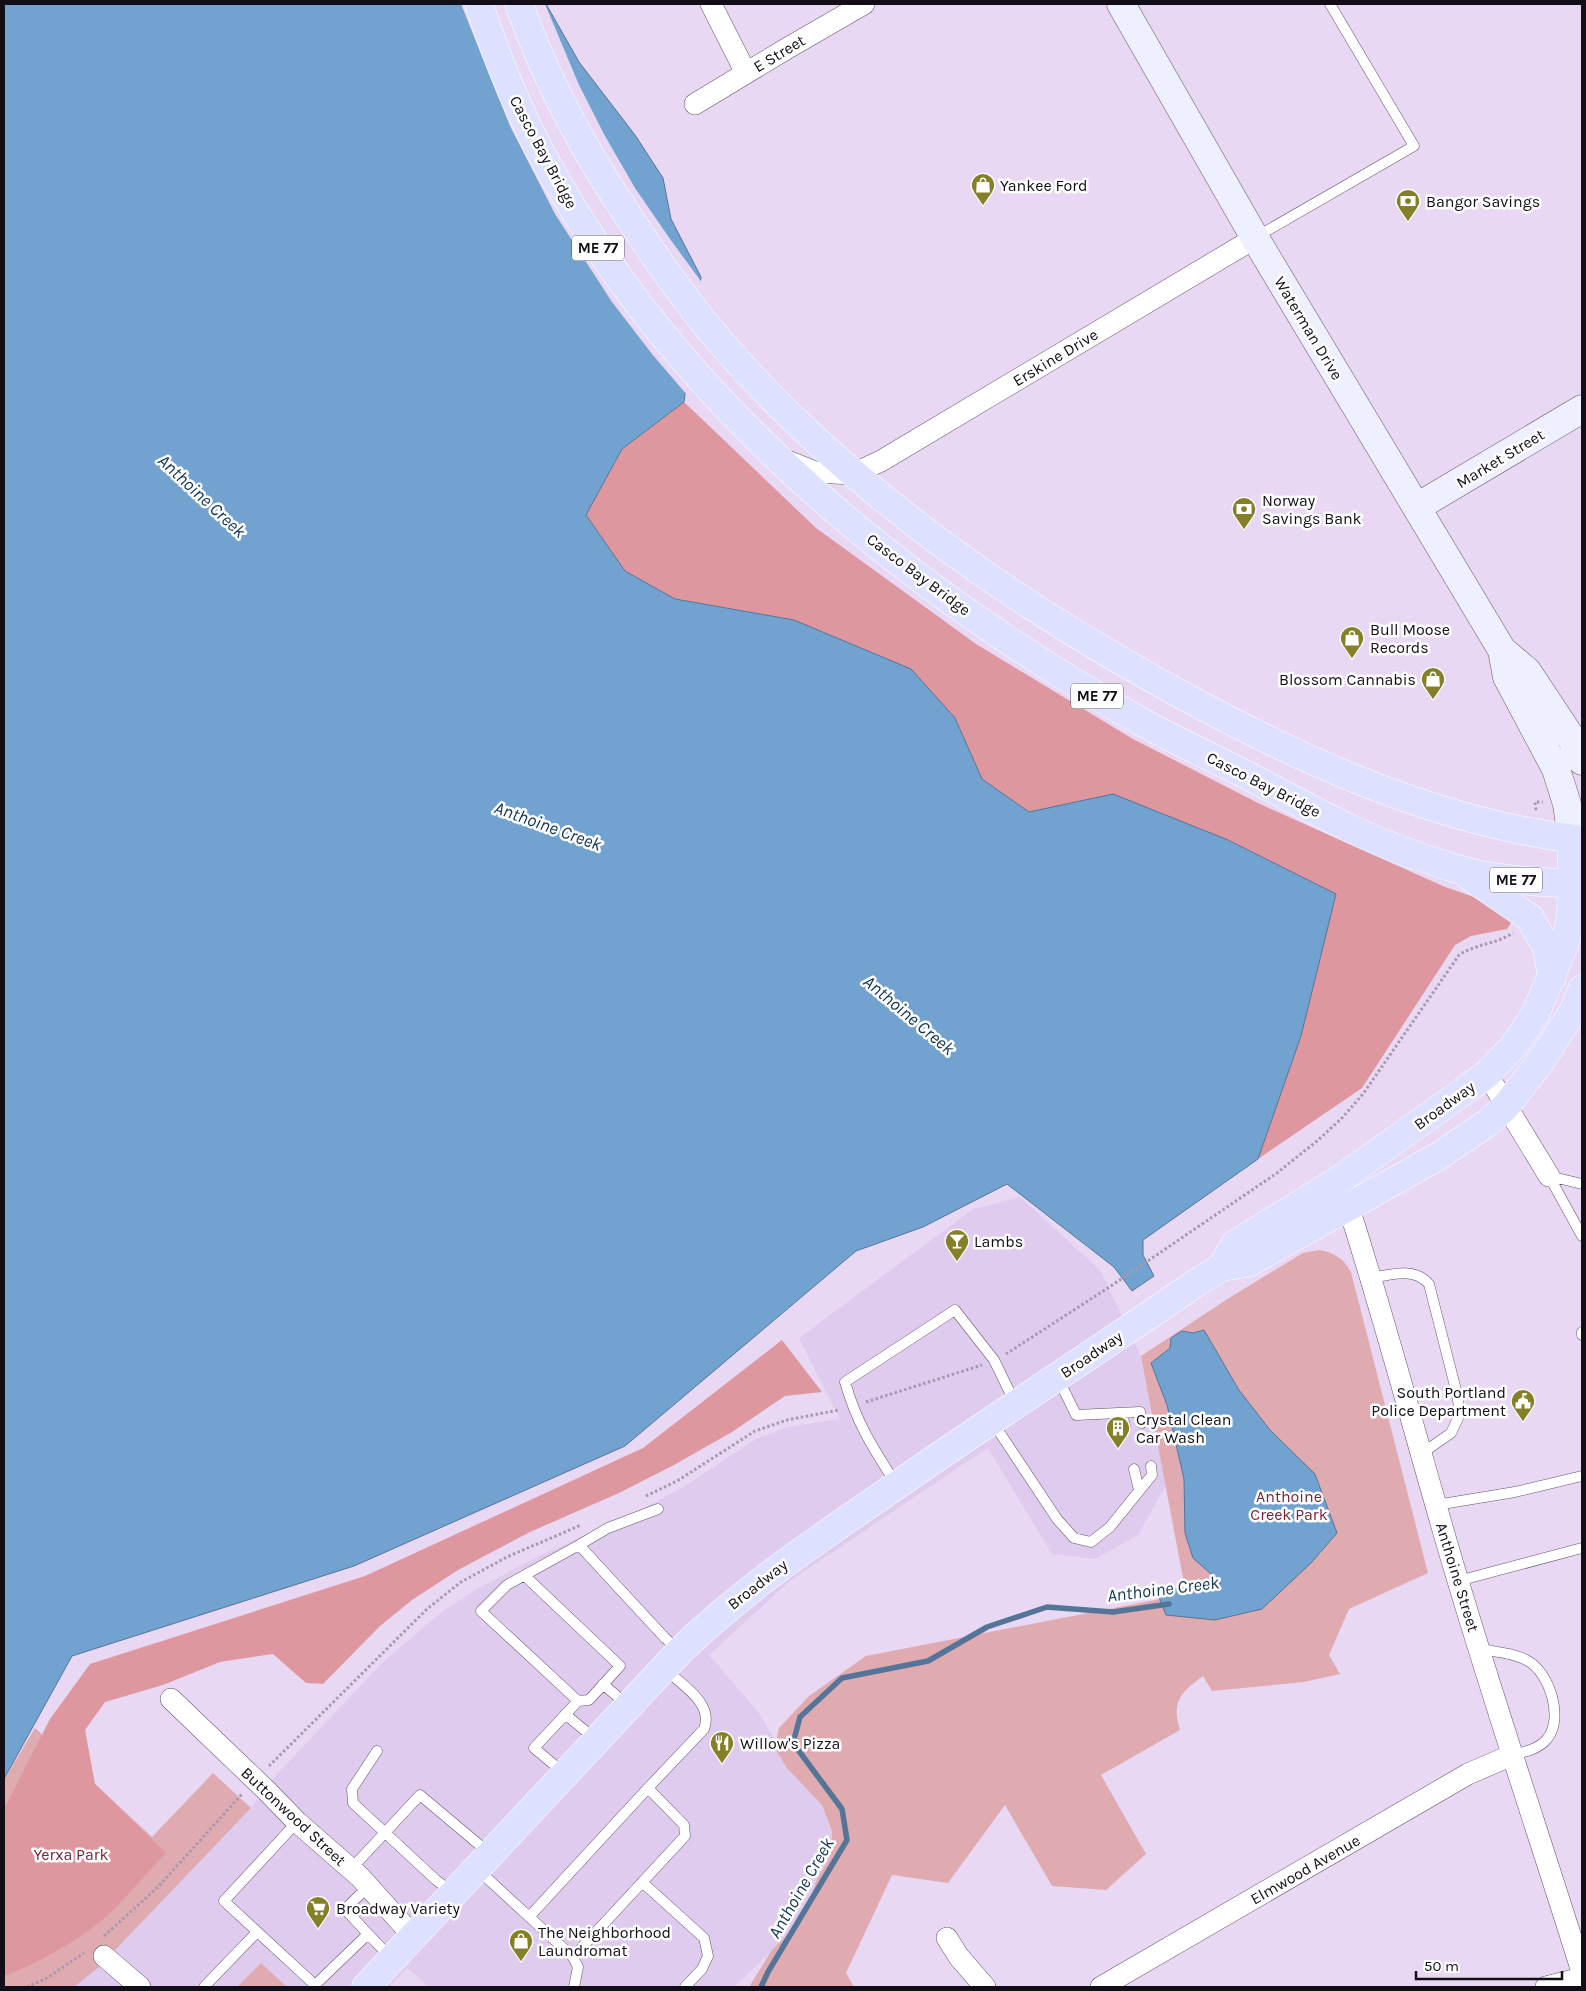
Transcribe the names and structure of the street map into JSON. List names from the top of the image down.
{
  "streets": {
    "main road": [
      "Casco Bay Bridge",
      "ME 77",
      "Waterman Drive",
      "Broadway"
    ],
    "street": [
      "E Street",
      "Erskine Drive",
      "Market Street",
      "Anthoine Street",
      "Buttonwood Street",
      "Elmwood Avenue"
    ]
  },
  "crossings": [
    ["Casco Bay Bridge", "Waterman Drive"],
    ["Casco Bay Bridge", "Broadway"],
    ["ME 77", "Waterman Drive"],
    ["ME 77", "Erskine Drive"],
    ["Waterman Drive", "Erskine Drive"],
    ["Waterman Drive", "Market Street"],
    ["Waterman Drive", "Broadway"],
    ["Broadway", "Anthoine Street"],
    ["Broadway", "Buttonwood Street"],
    ["Anthoine Street", "Elmwood Avenue"]
  ],
  "water": ["Anthoine Creek"],
  "parks": ["Anthoine Creek Park", "Yerxa Park"],
  "places": {
    "shop": [
      "Yankee Ford",
      "Bull Moose Records",
      "Blossom Cannabis",
      "The Neighborhood Laundromat"
    ],
    "bank": ["Bangor Savings", "Norway Savings Bank"],
    "bar": ["Lambs"],
    "public building": ["South Portland Police Department"],
    "building": ["Crystal Clean Car Wash"],
    "restaurant": ["Willow's Pizza"],
    "supermarket": ["Broadway Variety"]
  },
  "scale_bar": "50 m"
}
